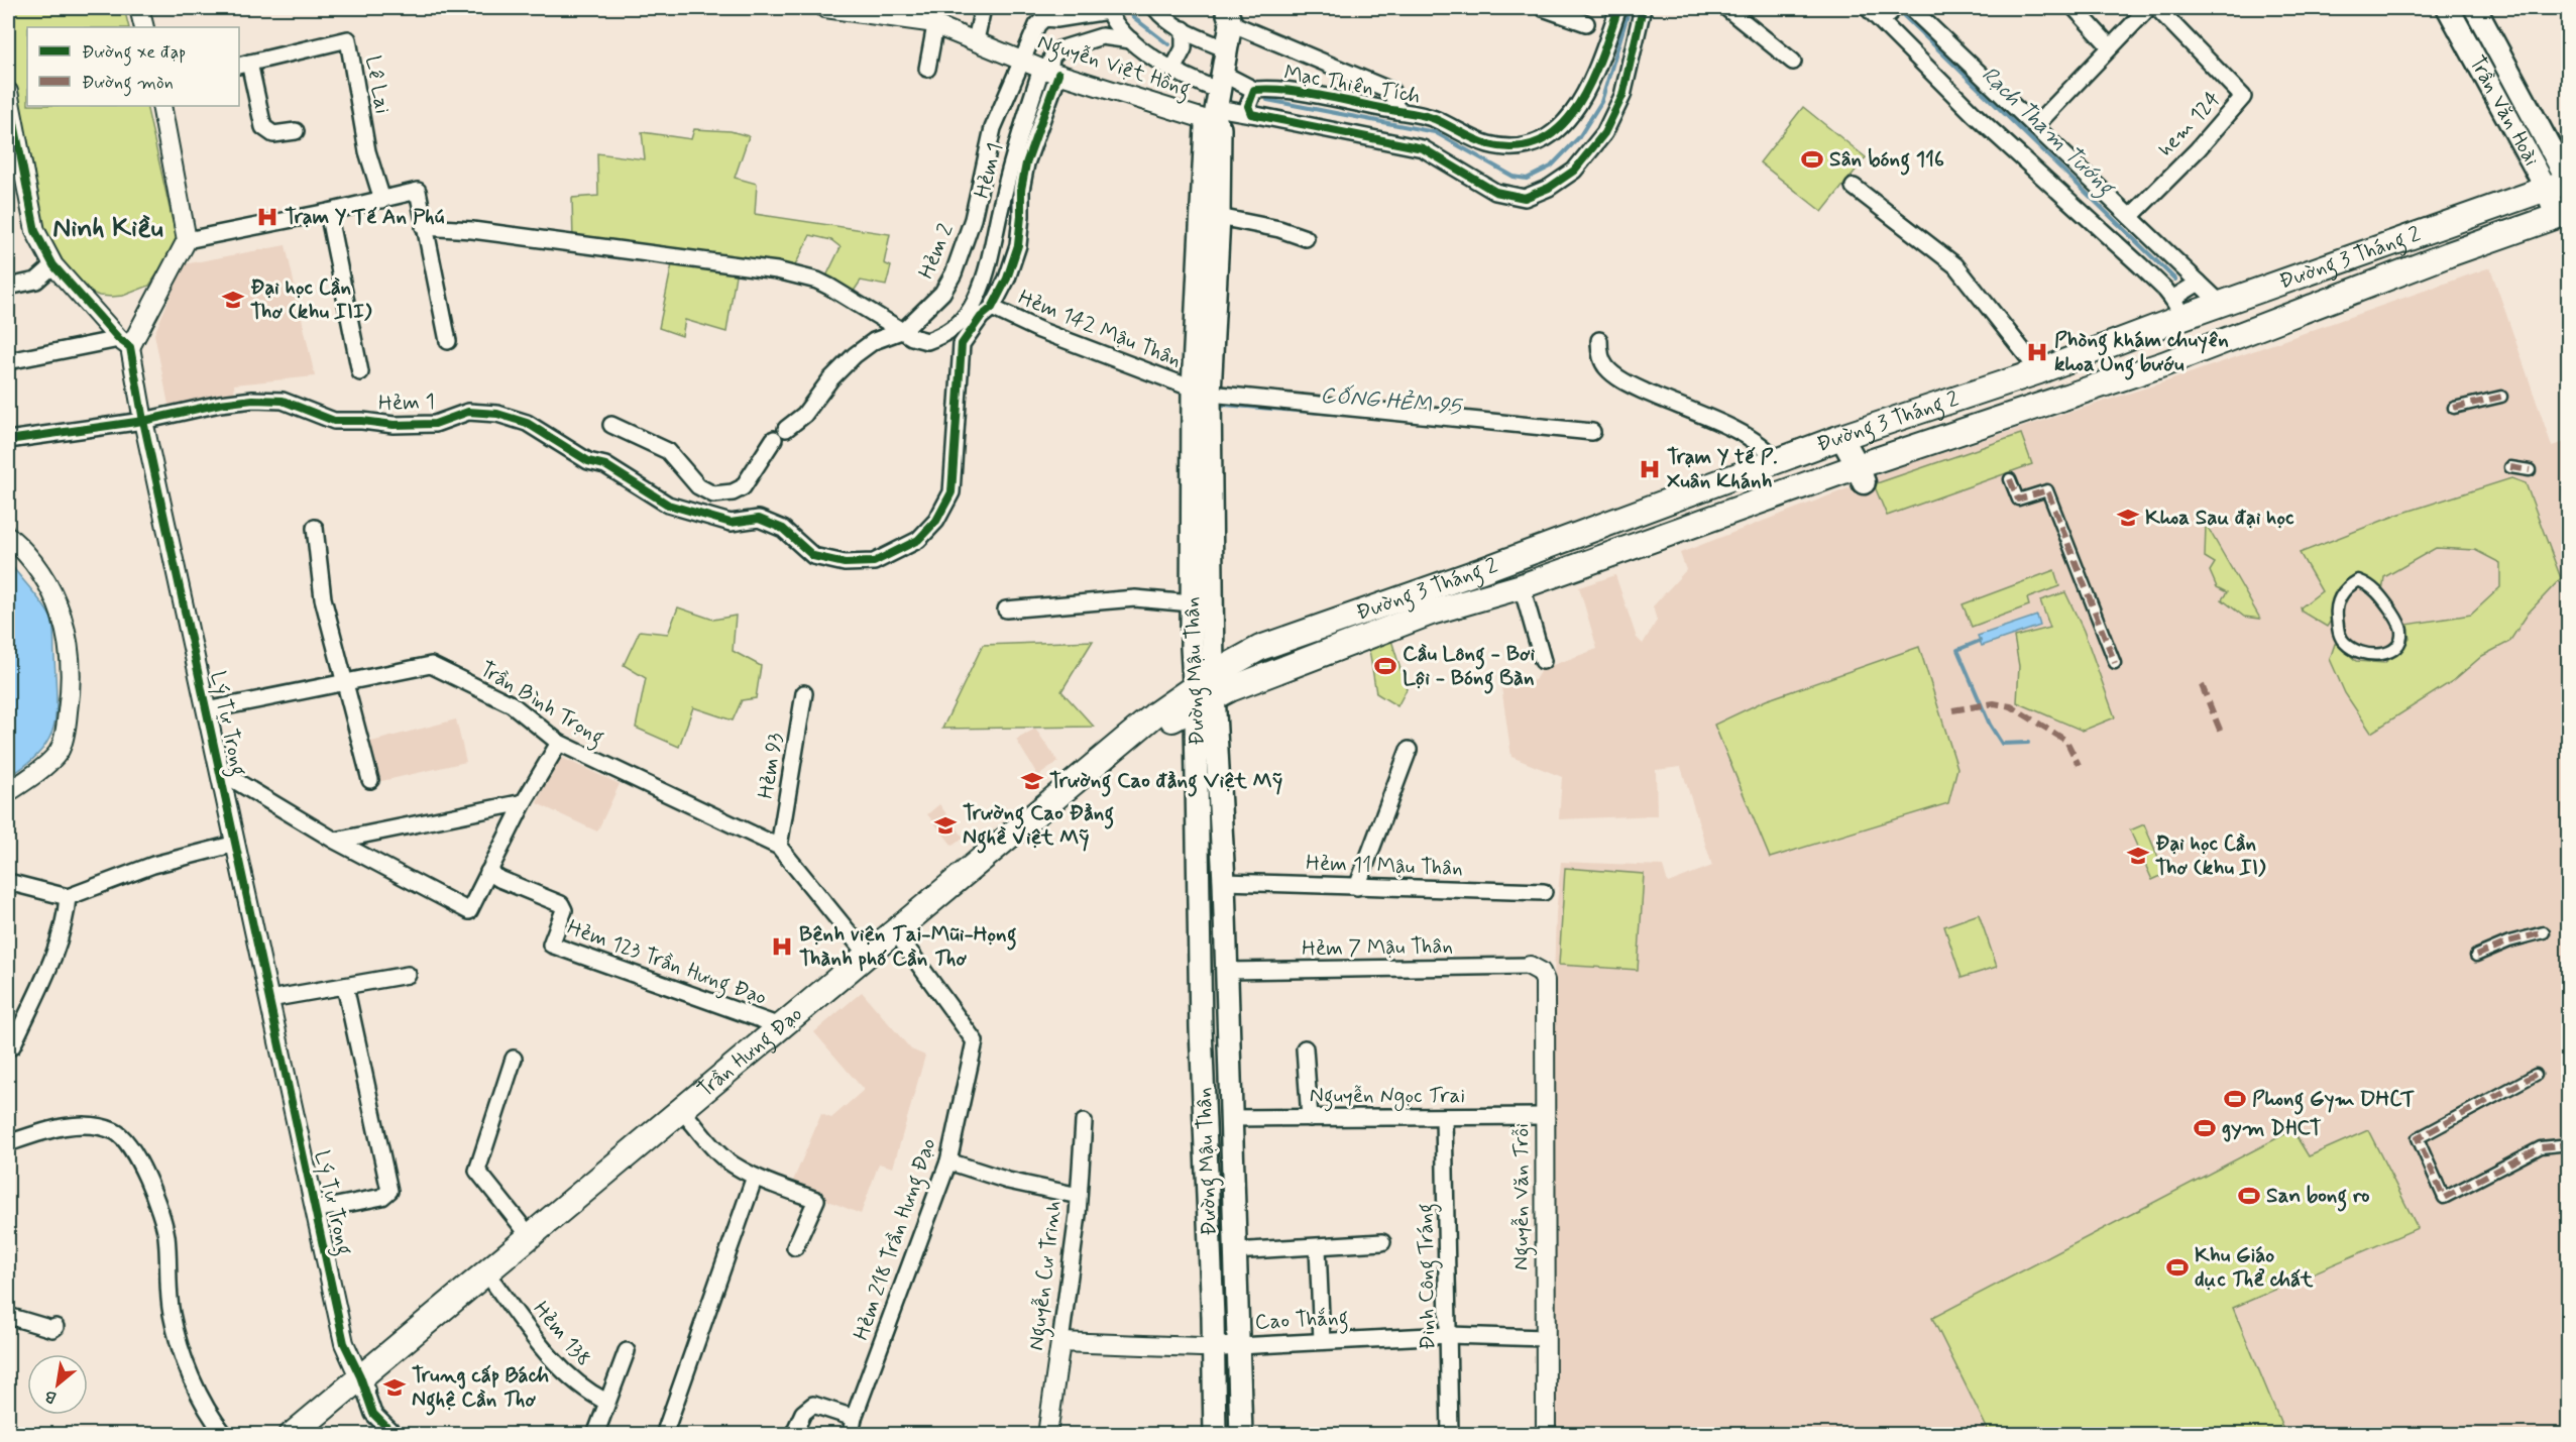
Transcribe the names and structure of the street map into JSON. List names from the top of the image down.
{
  "streets": {
    "highway": ["Đường 3 Tháng 2", "Trần Hưng Đạo"],
    "main road": ["Trần Văn Hoài", "Đường Mậu Thân"],
    "street": [
      "Nguyễn Việt Hồng",
      "Lê Lai",
      "Mạc Thiên Tích",
      "hem 124",
      "Hẻm 1",
      "Hẻm 2",
      "Hẻm 142 Mậu Thân",
      "Trần Bình Trọng",
      "Lý Tự Trọng",
      "Hẻm 93",
      "Hẻm 11 Mậu Thân",
      "Hẻm 7 Mậu Thân",
      "Hẻm 123 Trần Hưng Đạo",
      "Nguyễn Ngọc Trai",
      "Nguyễn Văn Trỗi",
      "Hẻm 218 Trần Hưng Đạo",
      "Nguyễn Cư Trinh",
      "Đinh Công Tráng",
      "Cao Thắng",
      "Hẻm 138"
    ]
  },
  "crossings": [
    ["Nguyễn Việt Hồng", "Mạc Thiên Tích"],
    ["Nguyễn Việt Hồng", "Hẻm 1"],
    ["Nguyễn Việt Hồng", "Hẻm 2"],
    ["Nguyễn Việt Hồng", "Đường Mậu Thân"],
    ["Mạc Thiên Tích", "Đường Mậu Thân"],
    ["Trần Văn Hoài", "Đường 3 Tháng 2"],
    ["Hẻm 1", "Hẻm 2"],
    ["Hẻm 1", "Hẻm 142 Mậu Thân"],
    ["Hẻm 1", "Lý Tự Trọng"],
    ["Đường 3 Tháng 2", "Đường Mậu Thân"],
    ["Đường 3 Tháng 2", "Trần Hưng Đạo"],
    ["Hẻm 142 Mậu Thân", "Đường Mậu Thân"],
    ["Đường Mậu Thân", "Hẻm 11 Mậu Thân"],
    ["Đường Mậu Thân", "Hẻm 7 Mậu Thân"],
    ["Đường Mậu Thân", "Trần Hưng Đạo"],
    ["Đường Mậu Thân", "Nguyễn Ngọc Trai"],
    ["Đường Mậu Thân", "Cao Thắng"],
    ["Trần Bình Trọng", "Lý Tự Trọng"],
    ["Trần Bình Trọng", "Hẻm 93"],
    ["Trần Bình Trọng", "Trần Hưng Đạo"],
    ["Lý Tự Trọng", "Trần Hưng Đạo"],
    ["Hẻm 7 Mậu Thân", "Nguyễn Văn Trỗi"],
    ["Hẻm 123 Trần Hưng Đạo", "Trần Hưng Đạo"],
    ["Trần Hưng Đạo", "Hẻm 218 Trần Hưng Đạo"],
    ["Trần Hưng Đạo", "Hẻm 138"],
    ["Nguyễn Ngọc Trai", "Nguyễn Văn Trỗi"],
    ["Nguyễn Ngọc Trai", "Đinh Công Tráng"],
    ["Nguyễn Văn Trỗi", "Cao Thắng"],
    ["Nguyễn Cư Trinh", "Cao Thắng"],
    ["Đinh Công Tráng", "Cao Thắng"]
  ],
  "districts": ["Ninh Kiều"],
  "water": ["Rạch Tham Tướng", "CỐNG HẺM 95"],
  "places": {
    "sports": [
      "Sân bóng 116",
      "Cầu Lông - Bơi Lội - Bóng Bàn",
      "Phong Gym DHCT",
      "gym DHCT",
      "San bong ro",
      "Khu Giáo dục Thể chất"
    ],
    "hospital": [
      "Trạm Y Tế An Phú",
      "Phòng khám chuyên khoa Ung bướu",
      "Trạm Y tế P. Xuân Khánh",
      "Bệnh viện Tai-Mũi-Họng Thành phố Cần Thơ"
    ],
    "school or university": [
      "Đại học Cần Thơ (khu III)",
      "Khoa Sau đại học",
      "Trường Cao đẳng Việt Mỹ",
      "Trường Cao Đẳng Nghề Việt Mỹ",
      "Đại học Cần Thơ (khu II)",
      "Trung cấp Bách Nghệ Cần Thơ"
    ]
  },
  "legend": ["Đường xe đạp", "Đường mòn"],
  "north": "bottom left"
}
